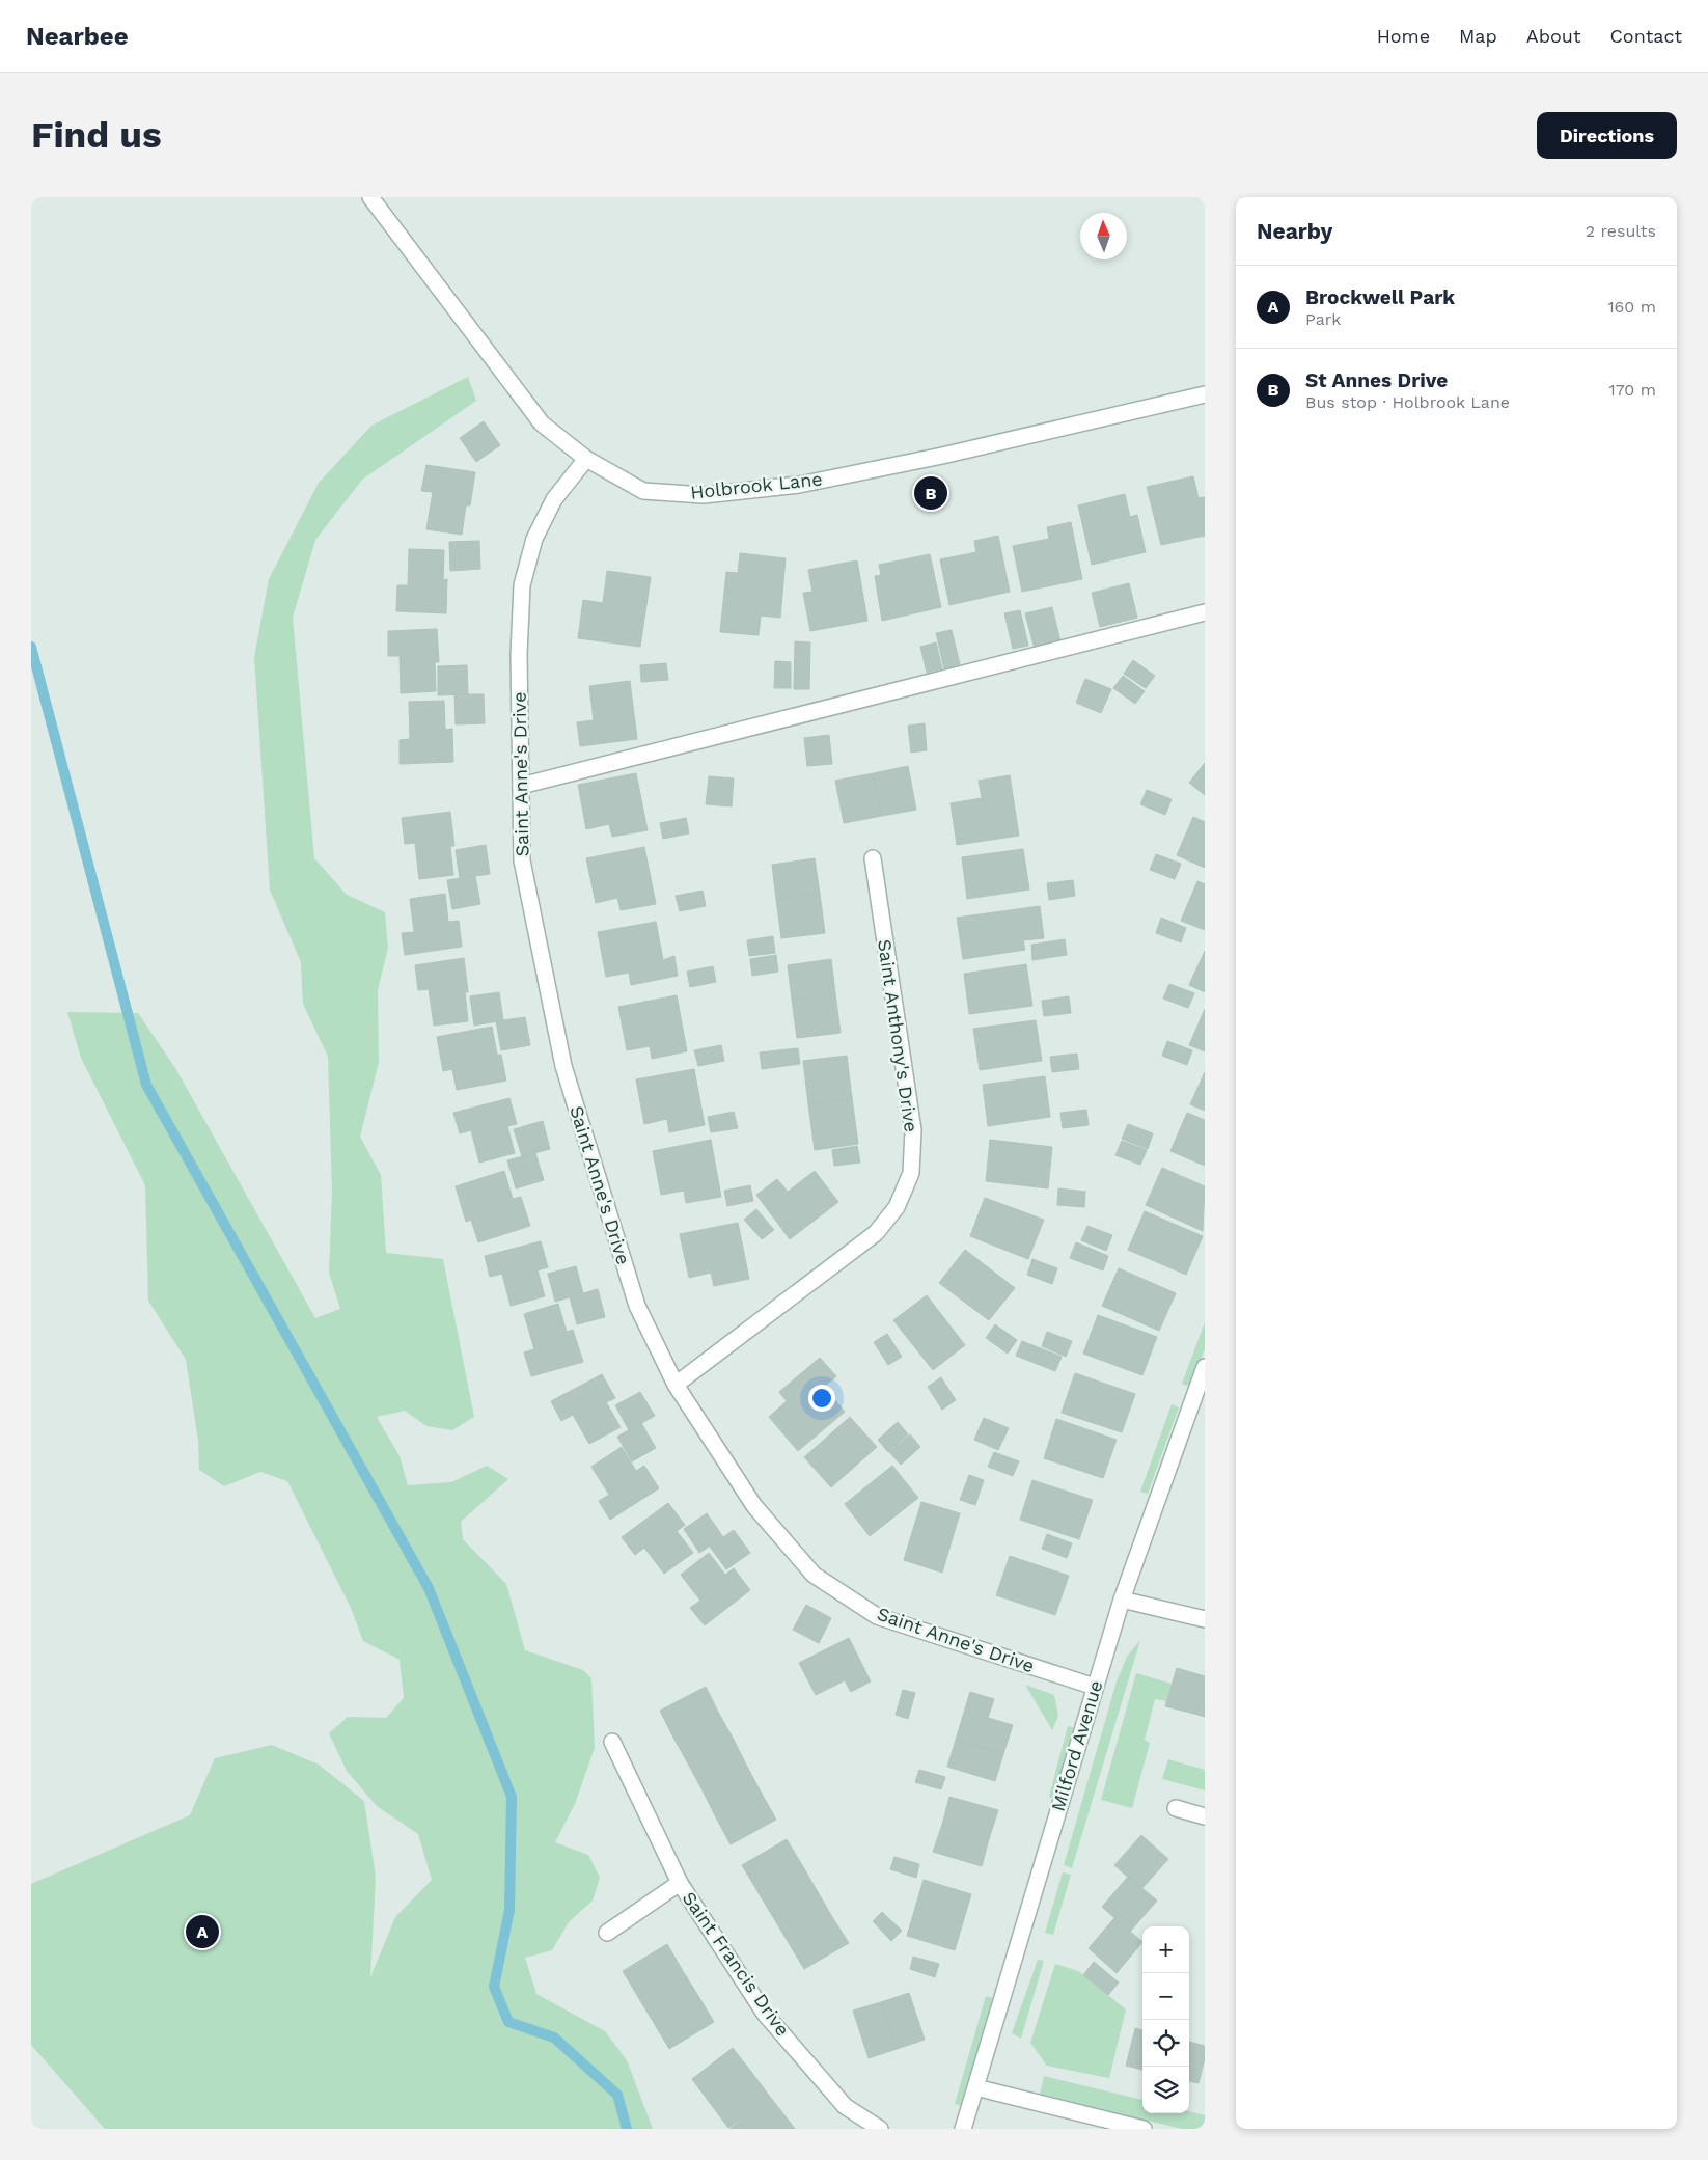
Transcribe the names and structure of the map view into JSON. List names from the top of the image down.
{
  "streets": {
    "street": [
      "Holbrook Lane",
      "Saint Anne's Drive",
      "Saint Anthony's Drive",
      "Milford Avenue",
      "Saint Francis Drive"
    ]
  },
  "crossings": [
    ["Holbrook Lane", "Saint Anne's Drive"],
    ["Saint Anne's Drive", "Saint Anthony's Drive"],
    ["Saint Anne's Drive", "Milford Avenue"]
  ],
  "north": "top",
  "page": {
    "header": "Nearbee",
    "nav": [
      "Home",
      "Map",
      "About",
      "Contact"
    ],
    "buttons": "Directions",
    "title": "Find us",
    "heading": ["Nearby", "2 results"],
    "list": [
      {
        "mark": "A",
        "name": "Brockwell Park",
        "note": "Park",
        "value": "160 m"
      },
      {
        "mark": "B",
        "name": "St Annes Drive",
        "note": "Bus stop · Holbrook Lane",
        "value": "170 m"
      }
    ],
    "pins": ["B", "A"],
    "map_buttons": ["+", "−"]
  }
}
